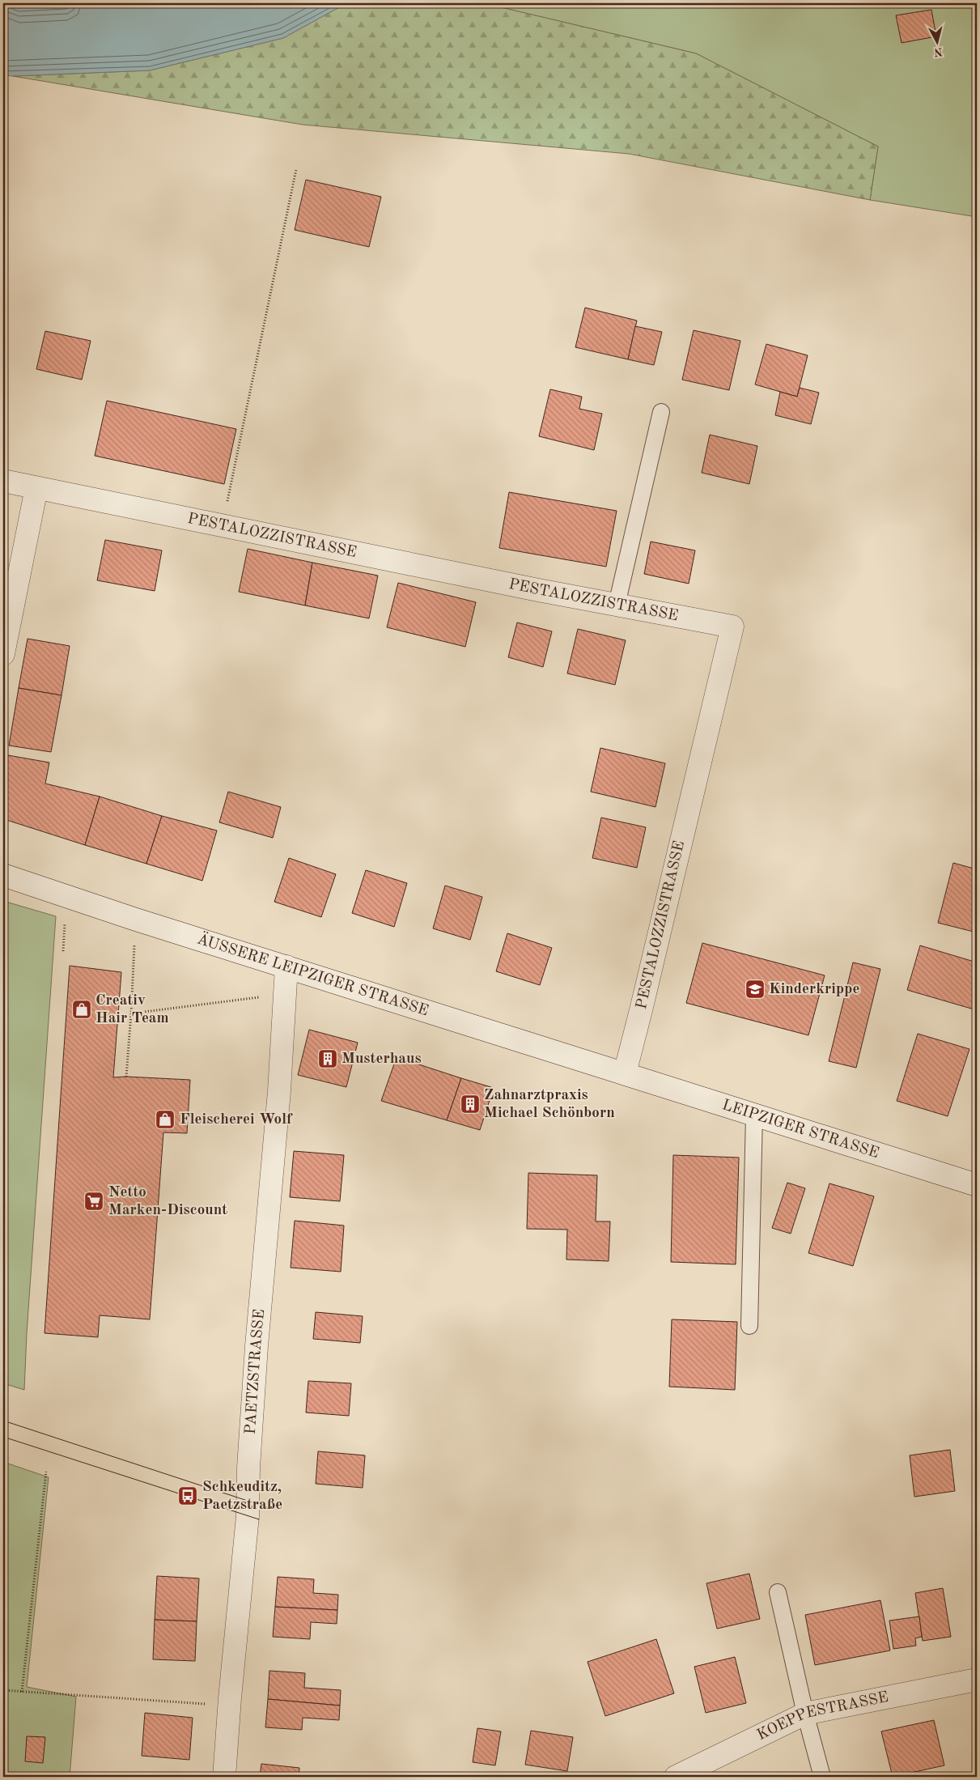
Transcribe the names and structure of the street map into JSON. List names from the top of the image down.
{
  "streets": {
    "street": [
      "PESTALOZZISTRASSE",
      "ÄUSSERE LEIPZIGER STRASSE",
      "LEIPZIGER STRASSE",
      "PAETZSTRASSE",
      "KOEPPESTRASSE"
    ]
  },
  "crossings": [
    ["PESTALOZZISTRASSE", "ÄUSSERE LEIPZIGER STRASSE"],
    ["PESTALOZZISTRASSE", "LEIPZIGER STRASSE"],
    ["ÄUSSERE LEIPZIGER STRASSE", "LEIPZIGER STRASSE"],
    ["ÄUSSERE LEIPZIGER STRASSE", "PAETZSTRASSE"]
  ],
  "places": {
    "school or university": ["Kinderkrippe"],
    "shop": ["Creativ Hair Team", "Fleischerei Wolf"],
    "building": ["Musterhaus", "Zahnarztpraxis Michael Schönborn"],
    "supermarket": ["Netto Marken-Discount"],
    "bus stop": ["Schkeuditz, Paetzstraße"]
  },
  "north": "bottom"
}
